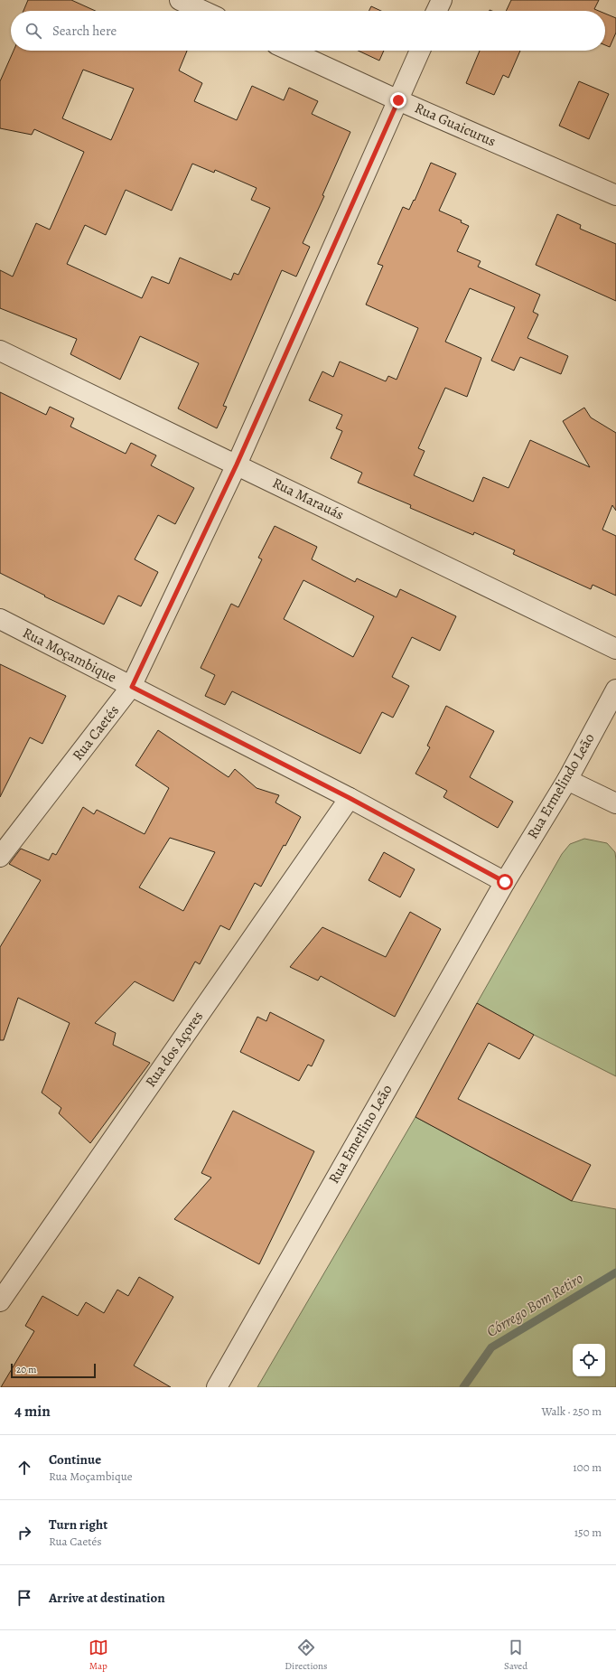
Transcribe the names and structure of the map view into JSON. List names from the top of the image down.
{
  "streets": {
    "street": [
      "Rua Guaicurus",
      "Rua Marauás",
      "Rua Moçambique",
      "Rua Caetés",
      "Rua Ermelindo Leão",
      "Rua dos Açores",
      "Rua Emerlino Leão"
    ]
  },
  "crossings": [
    ["Rua Guaicurus", "Rua Caetés"],
    ["Rua Marauás", "Rua Caetés"],
    ["Rua Moçambique", "Rua Caetés"],
    ["Rua Moçambique", "Rua Ermelindo Leão"],
    ["Rua Moçambique", "Rua dos Açores"],
    ["Rua Moçambique", "Rua Emerlino Leão"],
    ["Rua Ermelindo Leão", "Rua Emerlino Leão"]
  ],
  "water": ["Córrego Bom Retiro"],
  "scale_bar": "20 m",
  "page": {
    "search": "Search here",
    "scale": "20 m",
    "heading": ["4 min", "Walk · 250 m"],
    "list": [
      ["Continue", "Rua Moçambique", "100 m"],
      ["Turn right", "Rua Caetés", "150 m"],
      "Arrive at destination"
    ],
    "nav": ["Map", "Directions", "Saved"]
  }
}
